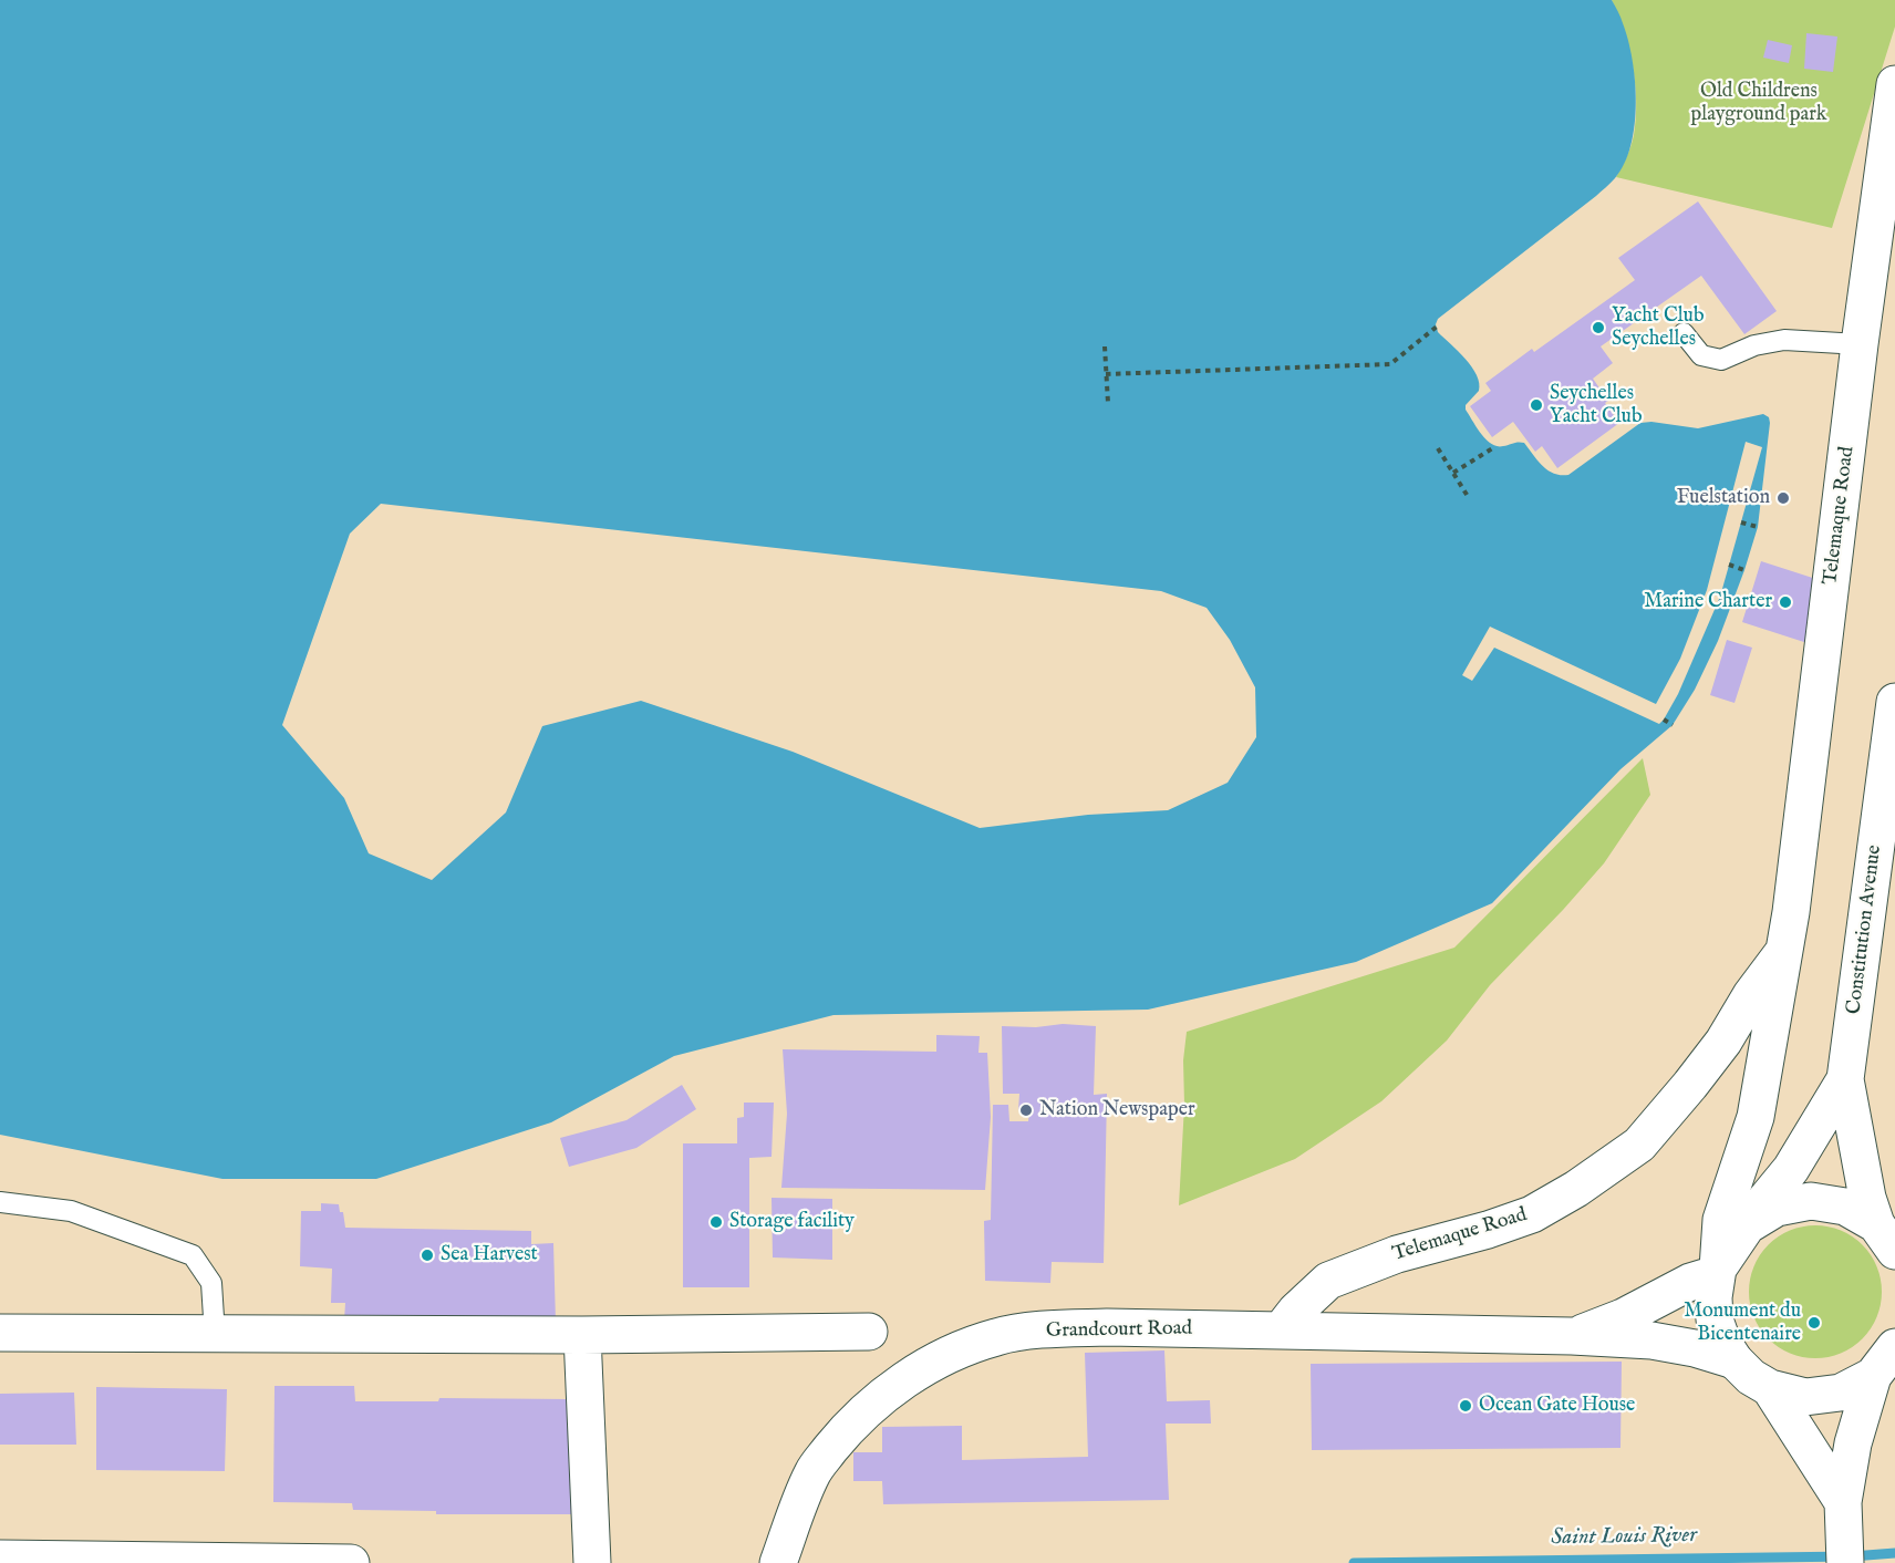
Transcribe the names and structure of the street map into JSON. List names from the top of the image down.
{
  "streets": {
    "street": ["Telemaque Road", "Constitution Avenue", "Grandcourt Road"]
  },
  "crossings": [
    ["Telemaque Road", "Constitution Avenue"],
    ["Telemaque Road", "Grandcourt Road"]
  ],
  "water": ["Saint Louis River"],
  "parks": ["Old Childrens playground park"],
  "places": [
    "Yacht Club Seychelles",
    "Seychelles Yacht Club",
    "Fuelstation",
    "Marine Charter",
    "Nation Newspaper",
    "Storage facility",
    "Sea Harvest",
    "Monument du Bicentenaire",
    "Ocean Gate House"
  ]
}
